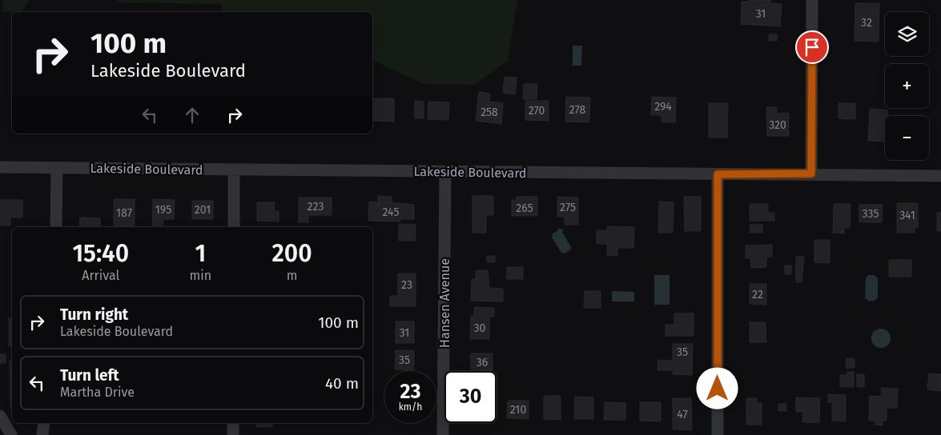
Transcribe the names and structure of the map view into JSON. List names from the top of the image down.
{
  "streets": {
    "street": ["Lakeside Boulevard", "Hansen Avenue"]
  },
  "crossings": [
    ["Lakeside Boulevard", "Hansen Avenue"]
  ],
  "house_numbers": [
    "31",
    "32",
    "294",
    "278",
    "270",
    "258",
    "320",
    "223",
    "275",
    "265",
    "195",
    "201",
    "245",
    "187",
    "335",
    "341",
    "23",
    "22",
    "30",
    "31",
    "35",
    "35",
    "36",
    "210",
    "47"
  ],
  "page": {
    "map_buttons": ["+", "−"],
    "turn": ["100 m", "Lakeside Boulevard"],
    "eta": [
      "15:40",
      "Arrival",
      "1",
      "min",
      "200",
      "m"
    ],
    "list": [
      {
        "name": "Turn right",
        "note": "Lakeside Boulevard",
        "value": "100 m"
      },
      {
        "name": "Turn left",
        "note": "Martha Drive",
        "value": "40 m"
      }
    ],
    "speed": "23 km/h",
    "limit": "30"
  }
}
